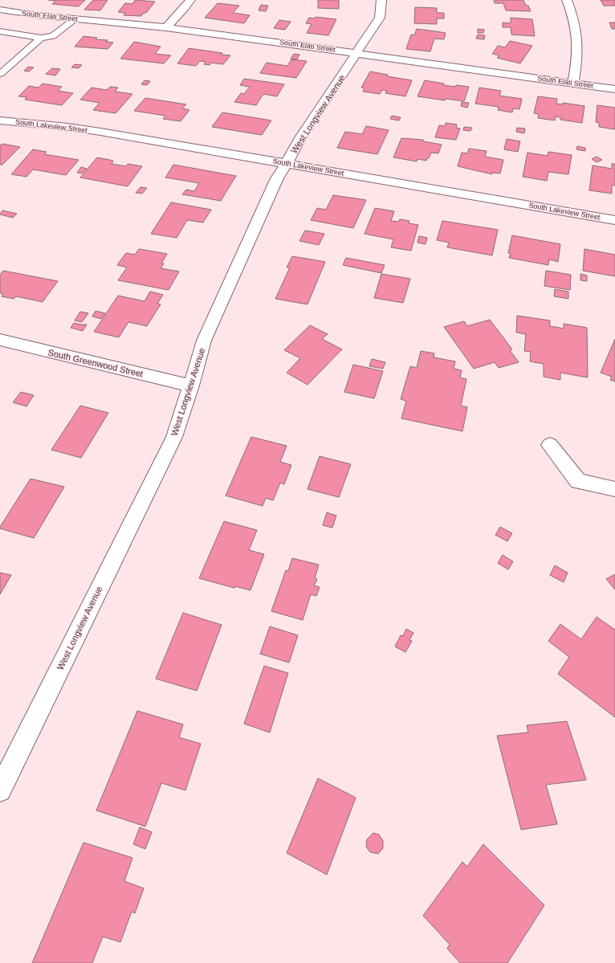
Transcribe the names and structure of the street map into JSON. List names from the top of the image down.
{
  "streets": {
    "street": [
      "South Elati Street",
      "West Longview Avenue",
      "South Lakeview Street",
      "South Greenwood Street"
    ]
  },
  "crossings": [
    ["South Elati Street", "West Longview Avenue"],
    ["West Longview Avenue", "South Lakeview Street"],
    ["West Longview Avenue", "South Greenwood Street"]
  ]
}
